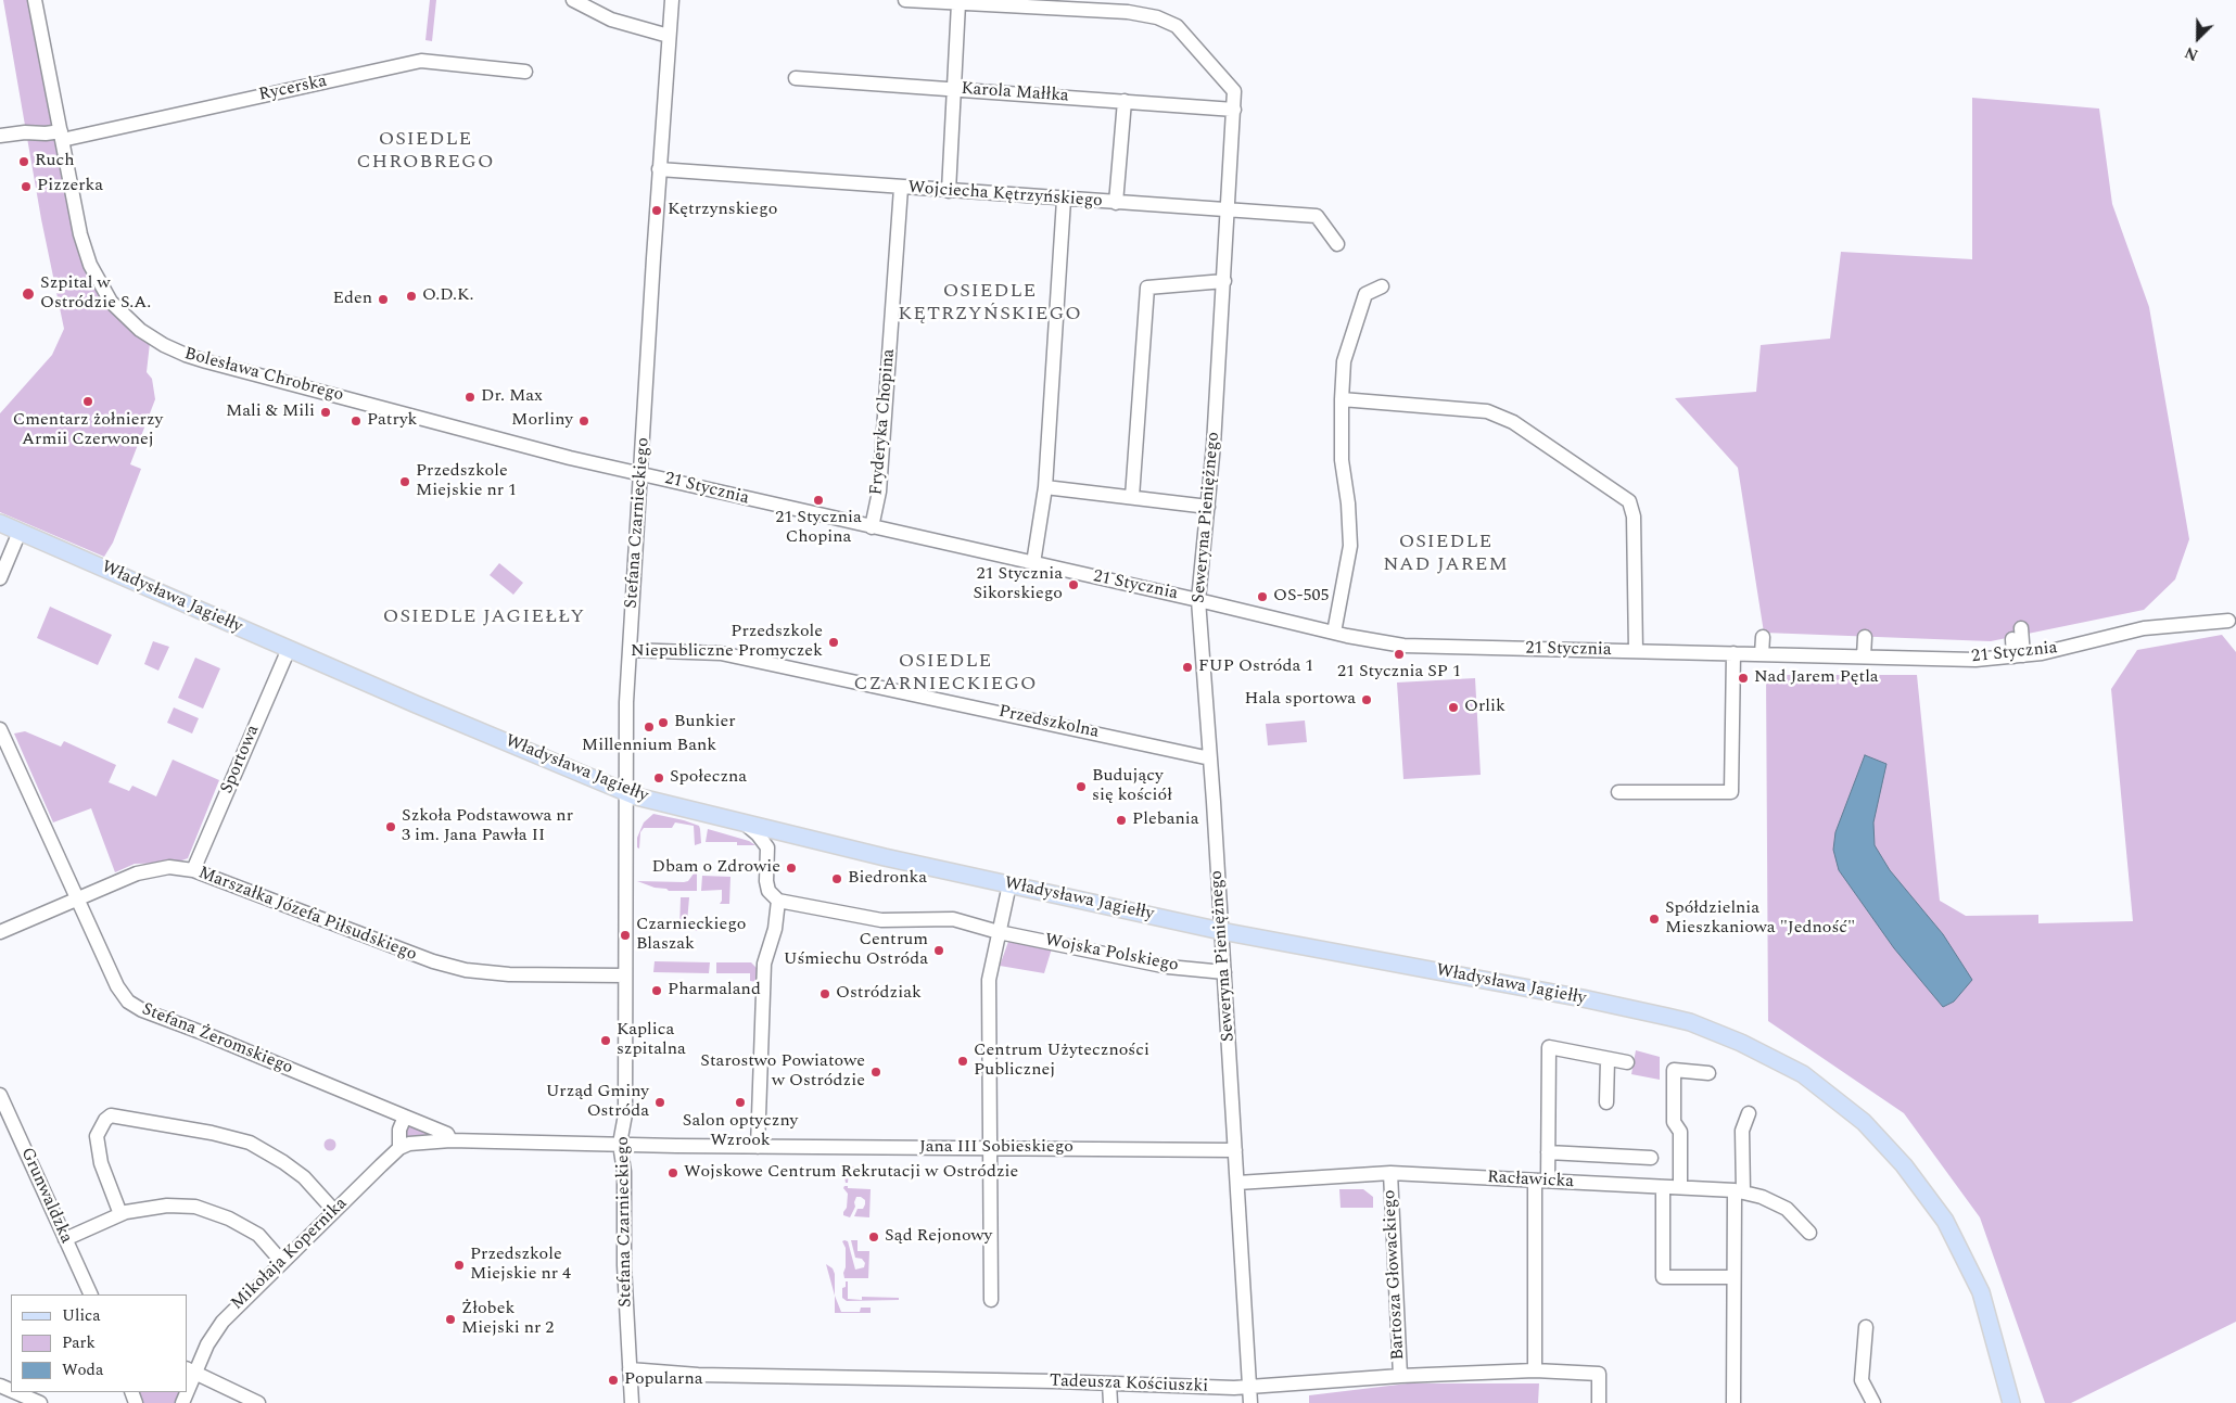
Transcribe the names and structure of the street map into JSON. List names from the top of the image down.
{
  "streets": {
    "main road": ["Władysława Jagiełły"],
    "street": [
      "Rycerska",
      "Karola Małłka",
      "Wojciecha Kętrzyńskiego",
      "Bolesława Chrobrego",
      "Fryderyka Chopina",
      "21 Stycznia",
      "Seweryna Pieniężnego",
      "Stefana Czarnieckiego",
      "Przedszkolna",
      "Sportowa",
      "Marszałka Józefa Piłsudskiego",
      "Wojska Polskiego",
      "Stefana Żeromskiego",
      "Jana III Sobieskiego",
      "Racławicka",
      "Grunwaldzka",
      "Mikołaja Kopernika",
      "Bartosza Głowackiego",
      "Tadeusza Kościuszki"
    ]
  },
  "crossings": [
    ["Rycerska", "Bolesława Chrobrego"],
    ["Karola Małłka", "Seweryna Pieniężnego"],
    ["Wojciecha Kętrzyńskiego", "Fryderyka Chopina"],
    ["Wojciecha Kętrzyńskiego", "Seweryna Pieniężnego"],
    ["Wojciecha Kętrzyńskiego", "Stefana Czarnieckiego"],
    ["Bolesława Chrobrego", "21 Stycznia"],
    ["Bolesława Chrobrego", "Stefana Czarnieckiego"],
    ["Fryderyka Chopina", "21 Stycznia"],
    ["21 Stycznia", "Seweryna Pieniężnego"],
    ["21 Stycznia", "Stefana Czarnieckiego"],
    ["Seweryna Pieniężnego", "Władysława Jagiełły"],
    ["Seweryna Pieniężnego", "Przedszkolna"],
    ["Seweryna Pieniężnego", "Wojska Polskiego"],
    ["Seweryna Pieniężnego", "Jana III Sobieskiego"],
    ["Seweryna Pieniężnego", "Racławicka"],
    ["Seweryna Pieniężnego", "Tadeusza Kościuszki"],
    ["Stefana Czarnieckiego", "Władysława Jagiełły"],
    ["Stefana Czarnieckiego", "Przedszkolna"],
    ["Stefana Czarnieckiego", "Marszałka Józefa Piłsudskiego"],
    ["Stefana Czarnieckiego", "Jana III Sobieskiego"],
    ["Stefana Czarnieckiego", "Tadeusza Kościuszki"],
    ["Władysława Jagiełły", "Sportowa"],
    ["Sportowa", "Marszałka Józefa Piłsudskiego"],
    ["Marszałka Józefa Piłsudskiego", "Stefana Żeromskiego"],
    ["Racławicka", "Bartosza Głowackiego"],
    ["Bartosza Głowackiego", "Tadeusza Kościuszki"]
  ],
  "districts": [
    "OSIEDLE CHROBREGO",
    "OSIEDLE KĘTRZYŃSKIEGO",
    "OSIEDLE NAD JAREM",
    "OSIEDLE JAGIEŁŁY",
    "OSIEDLE CZARNIECKIEGO"
  ],
  "places": [
    "Ruch",
    "Pizzerka",
    "Kętrzynskiego",
    "Szpital w Ostródzie S.A.",
    "O.D.K.",
    "Eden",
    "Dr. Max",
    "Cmentarz żołnierzy Armii Czerwonej",
    "Mali & Mili",
    "Patryk",
    "Morliny",
    "Przedszkole Miejskie nr 1",
    "21 Stycznia Chopina",
    "21 Stycznia Sikorskiego",
    "OS-505",
    "Przedszkole Niepubliczne Promyczek",
    "21 Stycznia SP 1",
    "FUP Ostróda 1",
    "Nad Jarem Pętla",
    "Hala sportowa",
    "Orlik",
    "Bunkier",
    "Millennium Bank",
    "Społeczna",
    "Budujący się kościół",
    "Plebania",
    "Szkoła Podstawowa nr 3 im. Jana Pawła II",
    "Dbam o Zdrowie",
    "Biedronka",
    "Spółdzielnia Mieszkaniowa \"Jedność\"",
    "Czarnieckiego Blaszak",
    "Centrum Uśmiechu Ostróda",
    "Pharmaland",
    "Ostródziak",
    "Kaplica szpitalna",
    "Centrum Użyteczności Publicznej",
    "Starostwo Powiatowe w Ostródzie",
    "Urząd Gminy Ostróda",
    "Salon optyczny Wzrook",
    "Wojskowe Centrum Rekrutacji w Ostródzie",
    "Sąd Rejonowy",
    "Przedszkole Miejskie nr 4",
    "Żłobek Miejski nr 2",
    "Popularna"
  ],
  "legend": ["Ulica", "Park", "Woda"],
  "north": "bottom left"
}
